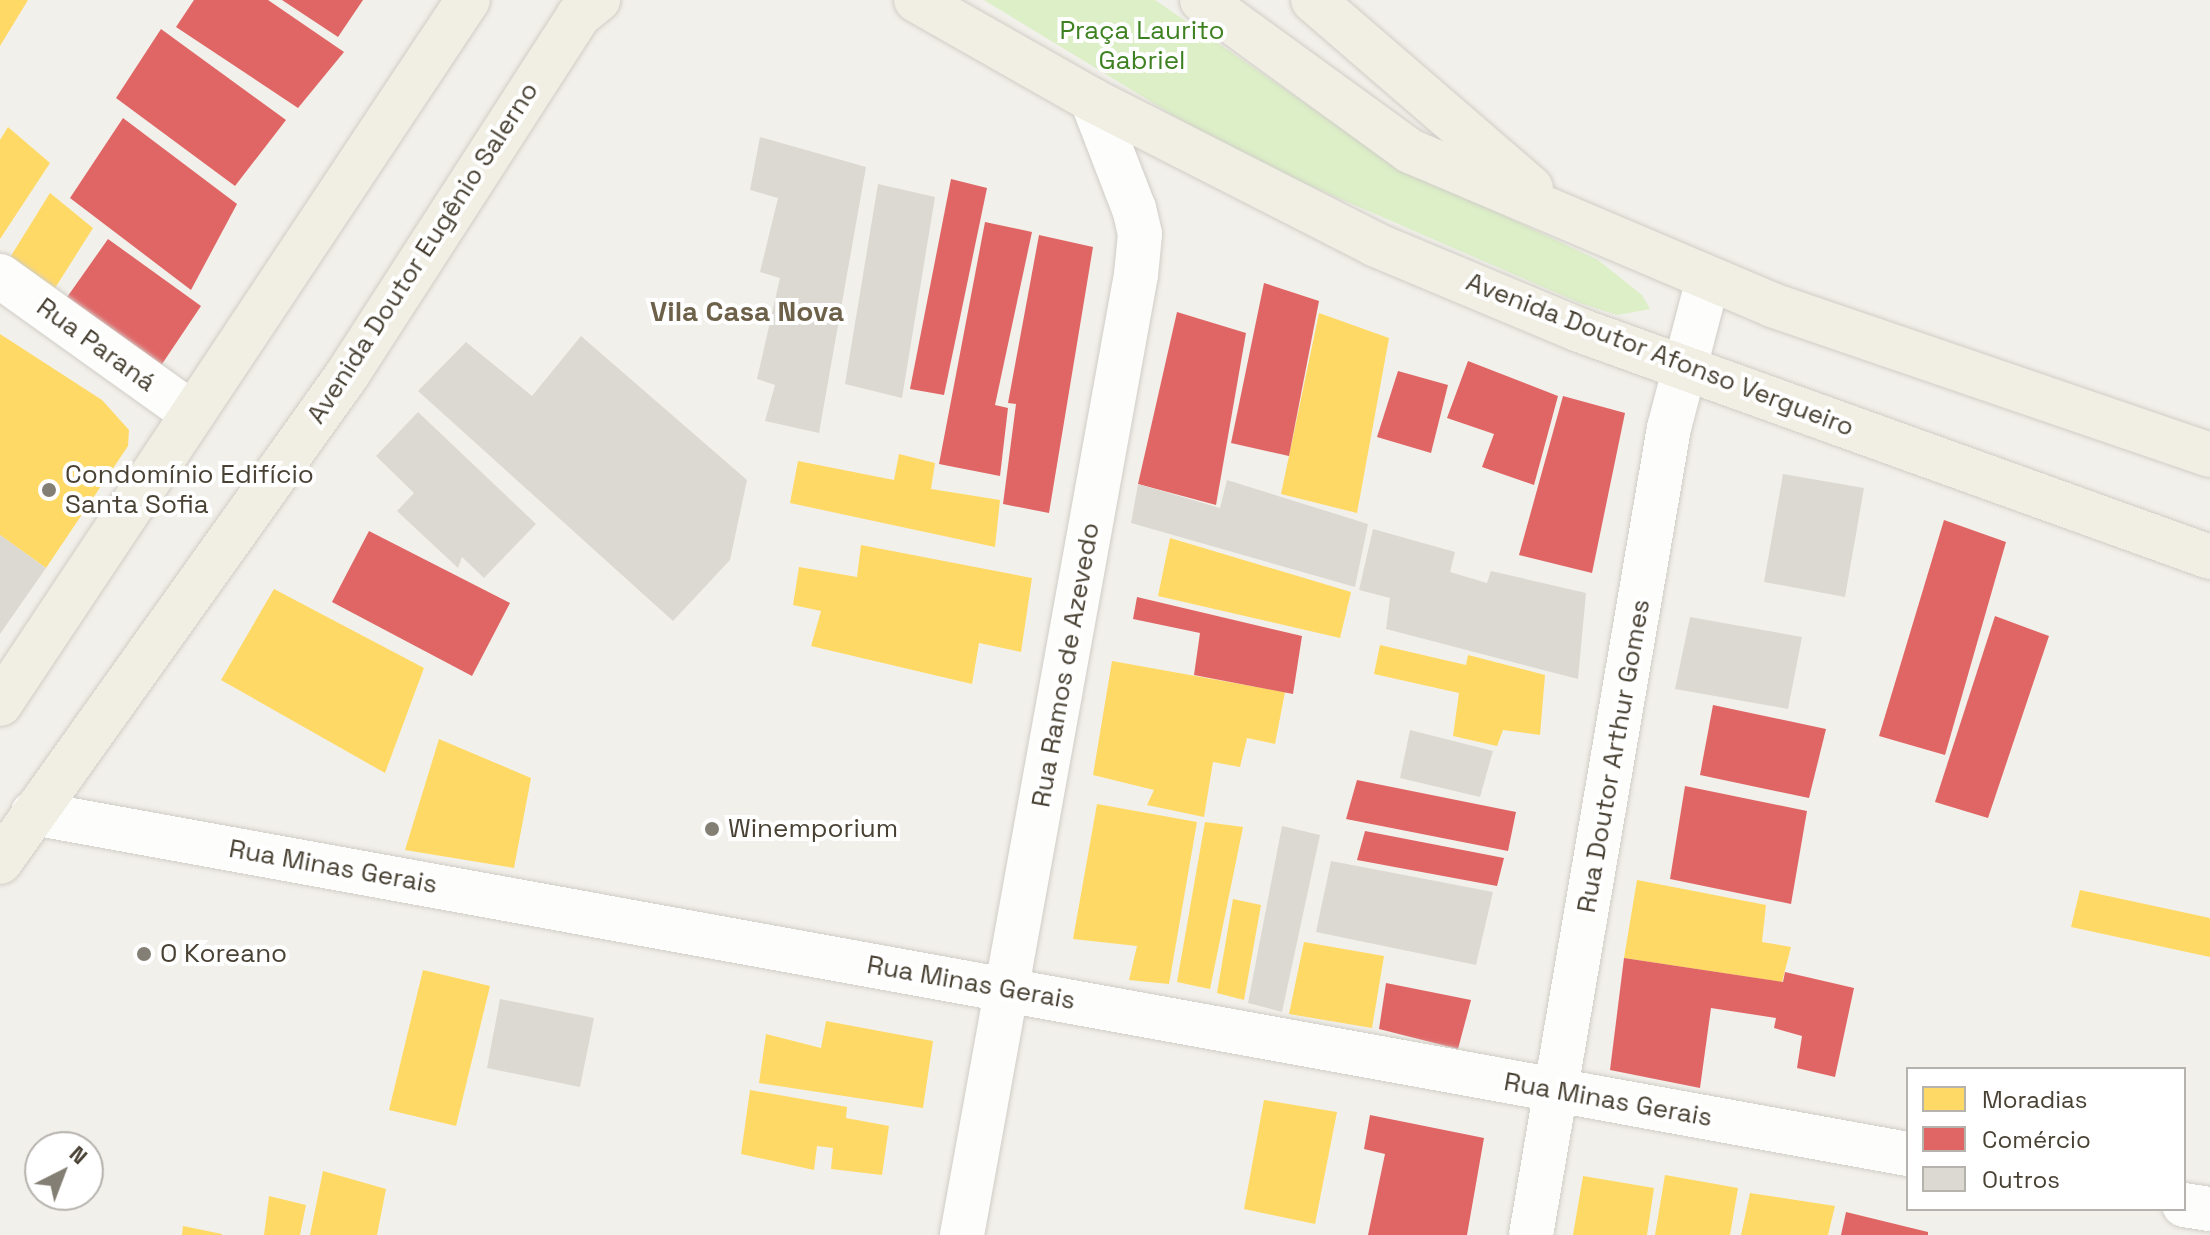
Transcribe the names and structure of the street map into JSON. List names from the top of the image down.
{
  "streets": {
    "main road": ["Avenida Doutor Eugênio Salerno", "Avenida Doutor Afonso Vergueiro"],
    "street": [
      "Rua Paraná",
      "Rua Ramos de Azevedo",
      "Rua Doutor Arthur Gomes",
      "Rua Minas Gerais"
    ]
  },
  "crossings": [
    ["Avenida Doutor Eugênio Salerno", "Rua Minas Gerais"],
    ["Avenida Doutor Afonso Vergueiro", "Rua Ramos de Azevedo"],
    ["Avenida Doutor Afonso Vergueiro", "Rua Doutor Arthur Gomes"],
    ["Rua Ramos de Azevedo", "Rua Minas Gerais"],
    ["Rua Doutor Arthur Gomes", "Rua Minas Gerais"]
  ],
  "districts": ["Vila Casa Nova"],
  "parks": ["Praça Laurito Gabriel"],
  "places": ["Condomínio Edifício Santa Sofia", "Winemporium", "O Koreano"],
  "legend": ["Moradias", "Comércio", "Outros"],
  "north": "top right"
}
